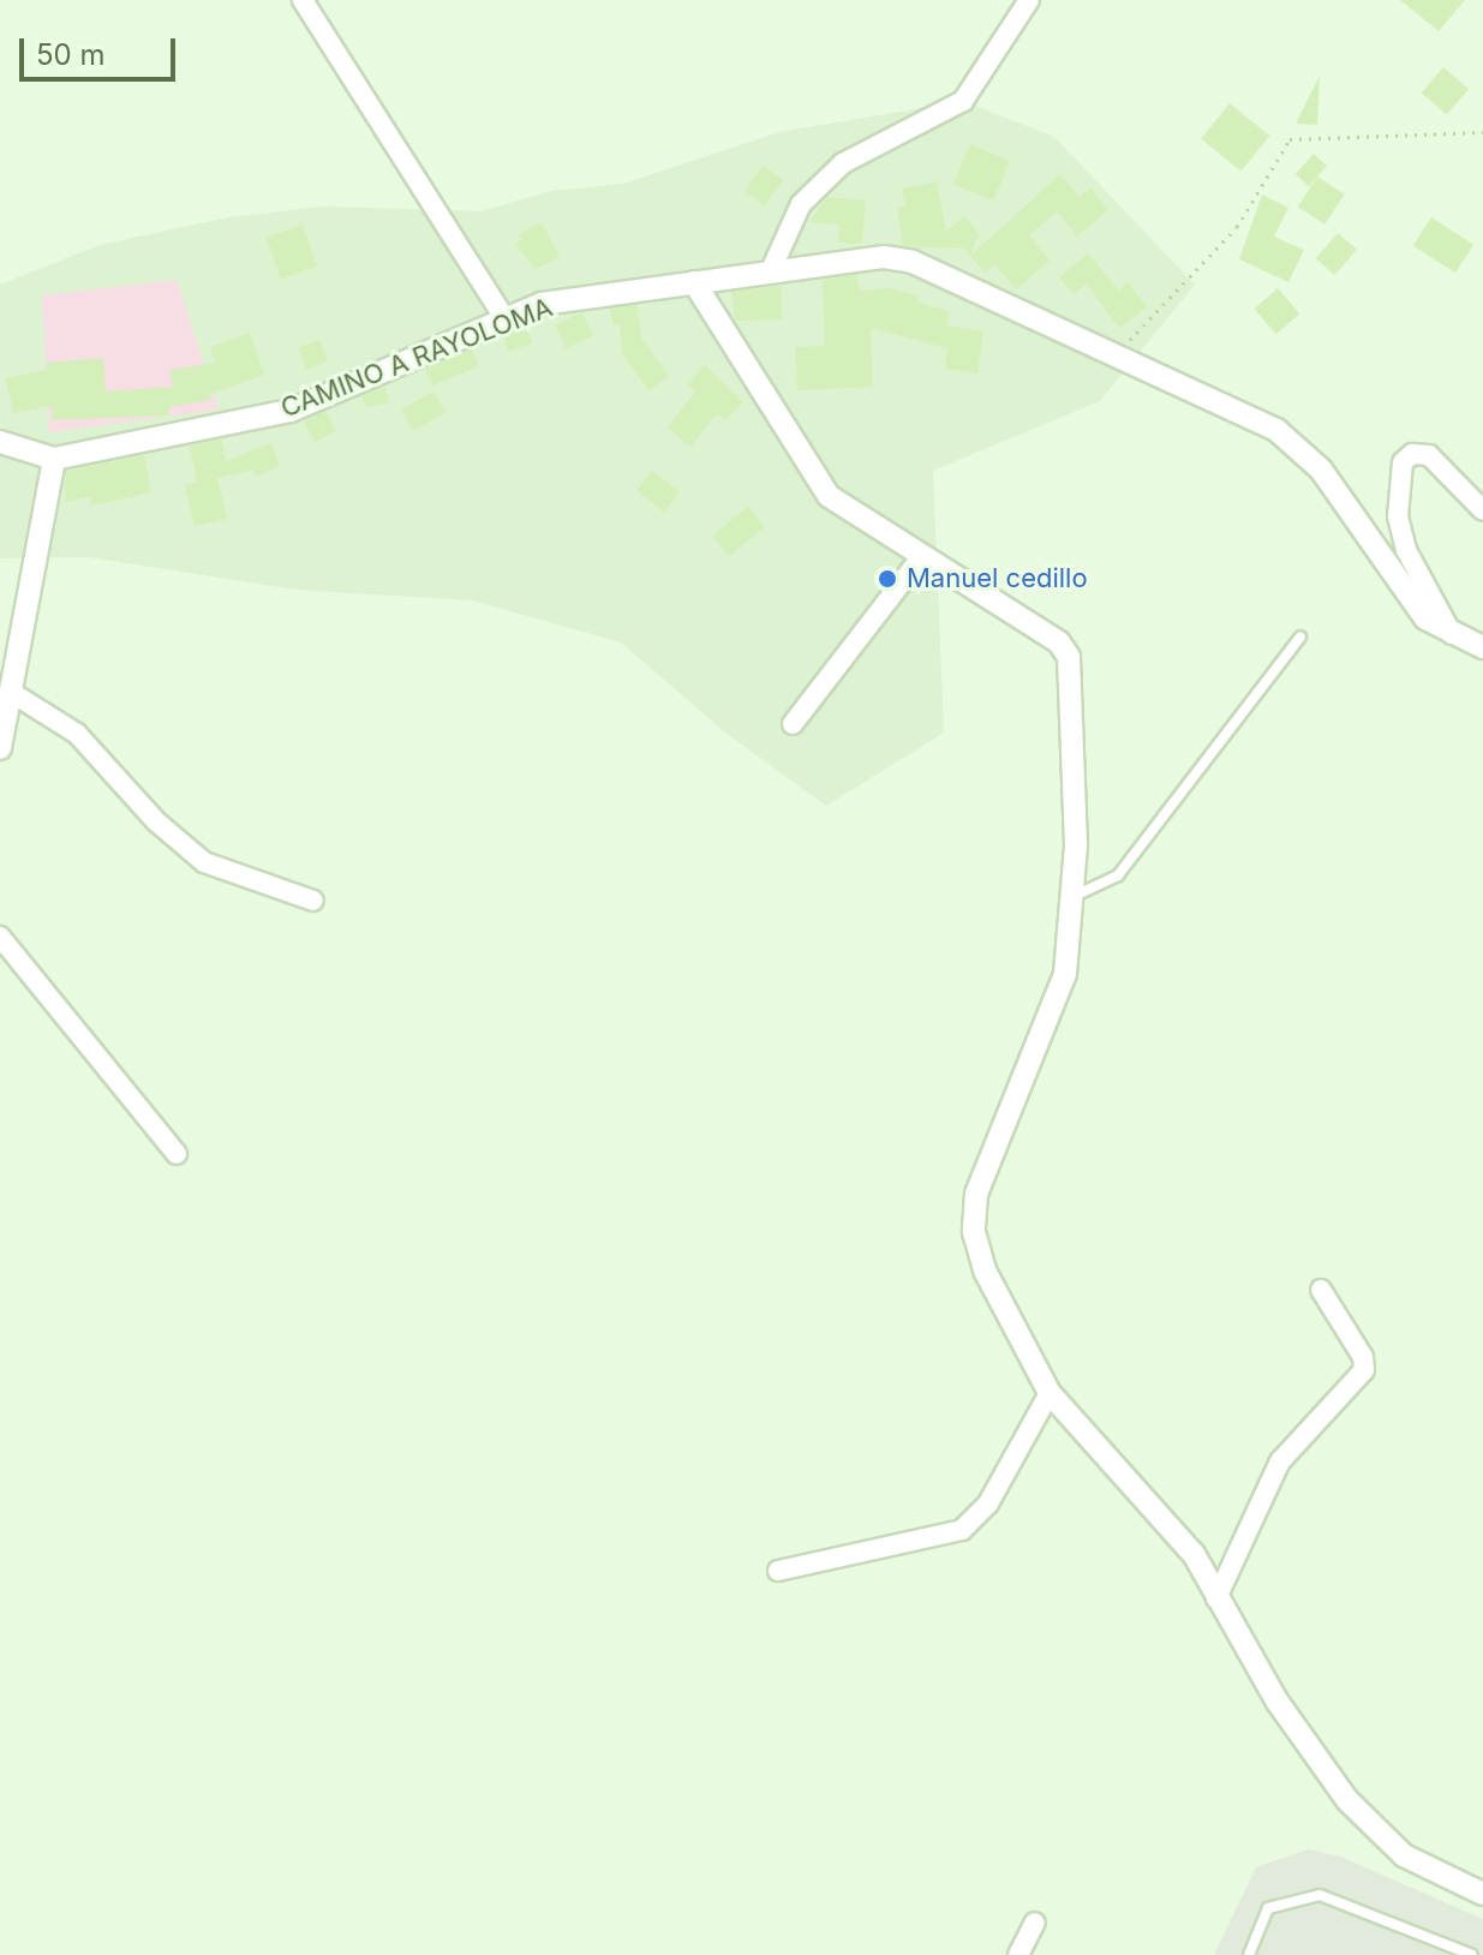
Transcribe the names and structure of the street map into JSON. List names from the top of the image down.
{
  "streets": {
    "street": ["CAMINO A RAYOLOMA"]
  },
  "places": ["Manuel cedillo"],
  "scale_bar": "50 m"
}
